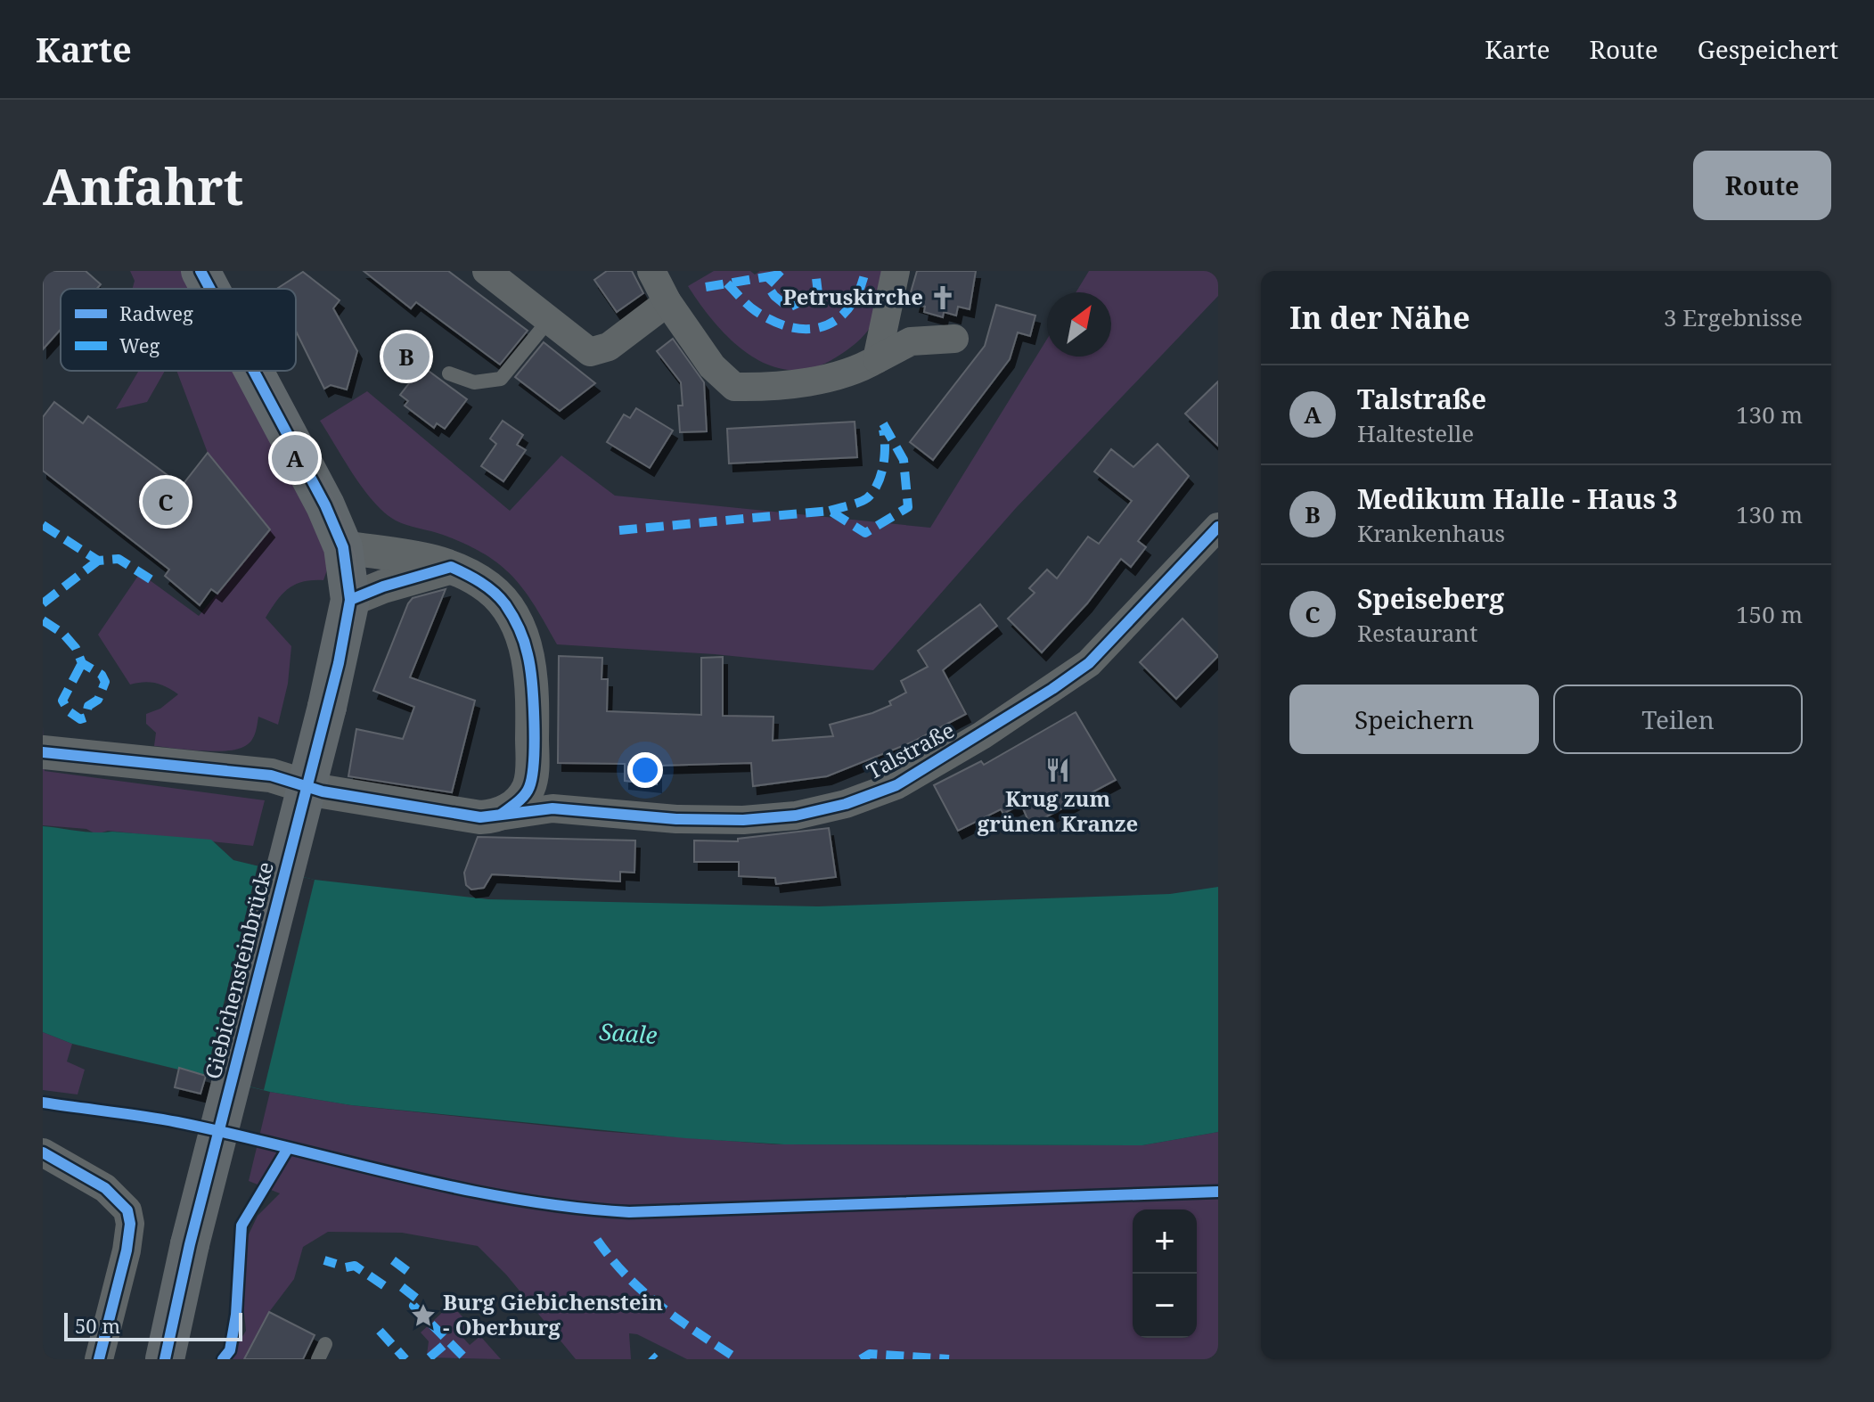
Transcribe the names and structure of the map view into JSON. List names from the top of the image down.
{
  "streets": {
    "main road": ["Giebichensteinbrücke"],
    "street": ["Talstraße"]
  },
  "water": ["Saale"],
  "places": {
    "church": ["Petruskirche"],
    "restaurant": ["Krug zum grünen Kranze"],
    "place": ["Burg Giebichenstein - Oberburg"]
  },
  "legend": ["Radweg", "Weg"],
  "scale_bar": "50 m",
  "north": "top right",
  "page": {
    "header": "Karte",
    "nav": ["Karte", "Route", "Gespeichert"],
    "buttons": [
      "Route",
      ["Speichern", "Teilen"]
    ],
    "title": "Anfahrt",
    "heading": ["In der Nähe", "3 Ergebnisse"],
    "pins": ["B", "A", "C"],
    "list": [
      {
        "mark": "A",
        "name": "Talstraße",
        "note": "Haltestelle",
        "value": "130 m"
      },
      {
        "mark": "B",
        "name": "Medikum Halle - Haus 3",
        "note": "Krankenhaus",
        "value": "130 m"
      },
      {
        "mark": "C",
        "name": "Speiseberg",
        "note": "Restaurant",
        "value": "150 m"
      }
    ],
    "map_buttons": ["+", "−"],
    "scale": "50 m"
  }
}
